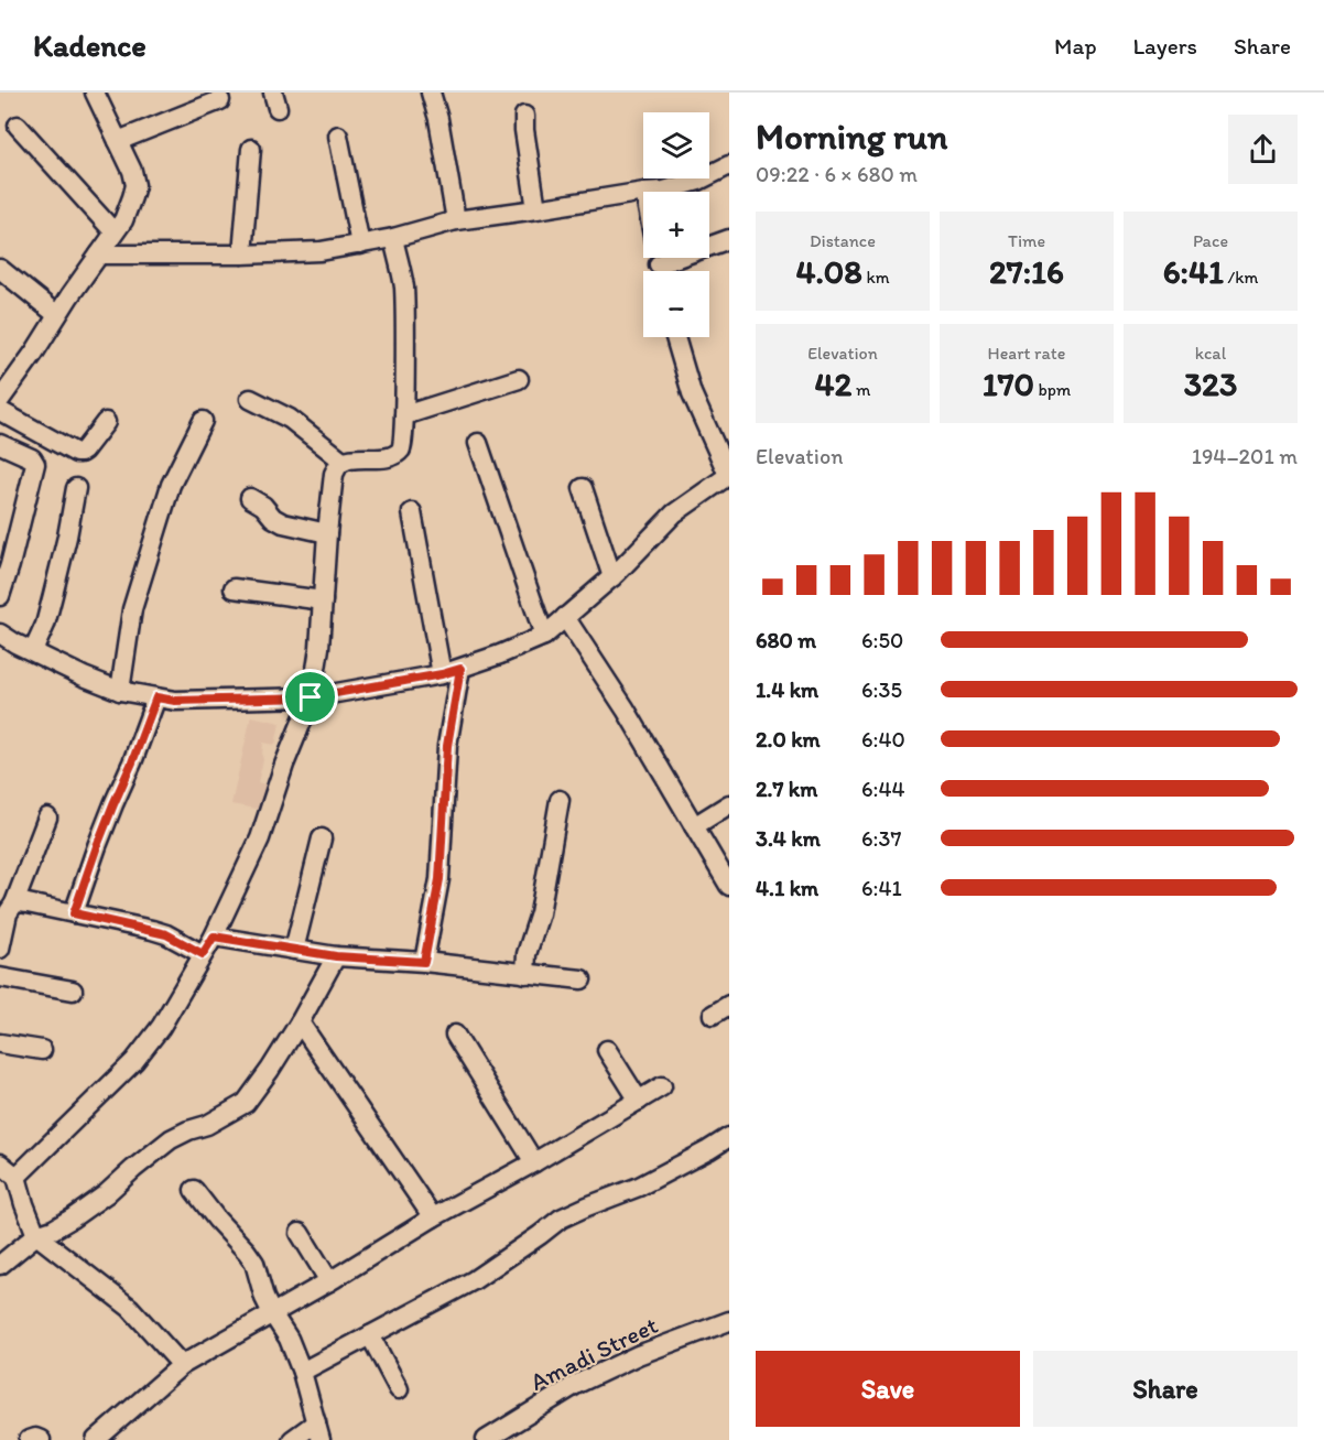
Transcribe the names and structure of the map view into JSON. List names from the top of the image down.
{
  "streets": {
    "street": ["Amadi Street"]
  },
  "page": {
    "header": "Kadence",
    "nav": ["Map", "Layers", "Share"],
    "heading": ["Morning run", "09:22 · 6 × 680 m"],
    "map_buttons": ["+", "−"],
    "stats": [
      ["Distance", "4.08 km"],
      ["Time", "27:16"],
      ["Pace", "6:41 /km"],
      ["Elevation", "42 m"],
      ["Heart rate", "170 bpm"],
      ["kcal", "323"]
    ],
    "chart": ["Elevation", "194–201 m"],
    "list": [
      {
        "name": "680 m",
        "note": "6:50"
      },
      {
        "name": "1.4 km",
        "note": "6:35"
      },
      {
        "name": "2.0 km",
        "note": "6:40"
      },
      {
        "name": "2.7 km",
        "note": "6:44"
      },
      {
        "name": "3.4 km",
        "note": "6:37"
      },
      {
        "name": "4.1 km",
        "note": "6:41"
      }
    ],
    "buttons": ["Save", "Share"]
  }
}
